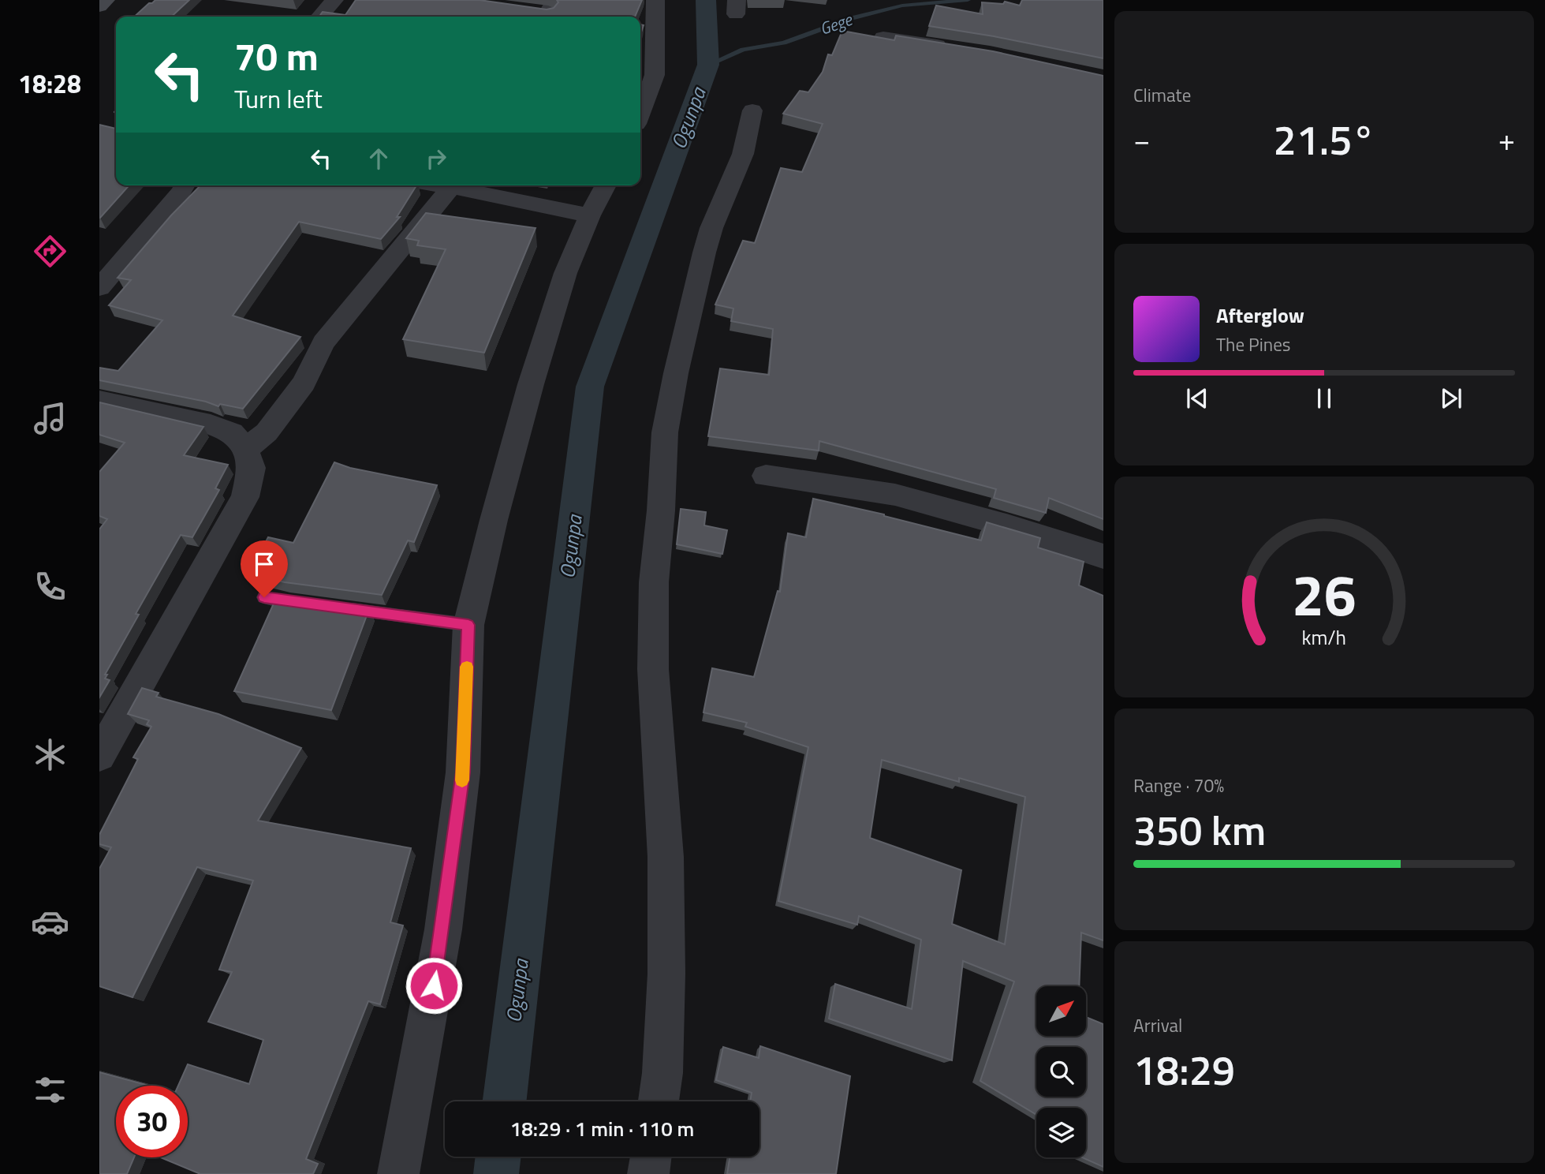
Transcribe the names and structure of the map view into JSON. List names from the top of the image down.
{
  "water": ["Gege", "Ogunpa"],
  "north": "top right",
  "page": {
    "tabs": "18:28",
    "tile": [
      "Climate",
      ["Range · 70%", "350 km"],
      ["Arrival", "18:29"]
    ],
    "turn": ["70 m", "Turn left"],
    "heat": ["−", "21.5°", "+"],
    "song": ["Afterglow", "The Pines"],
    "limit": "30",
    "trip": "18:29 · 1 min · 110 m",
    "gauge": ["26", "km/h"]
  }
}
